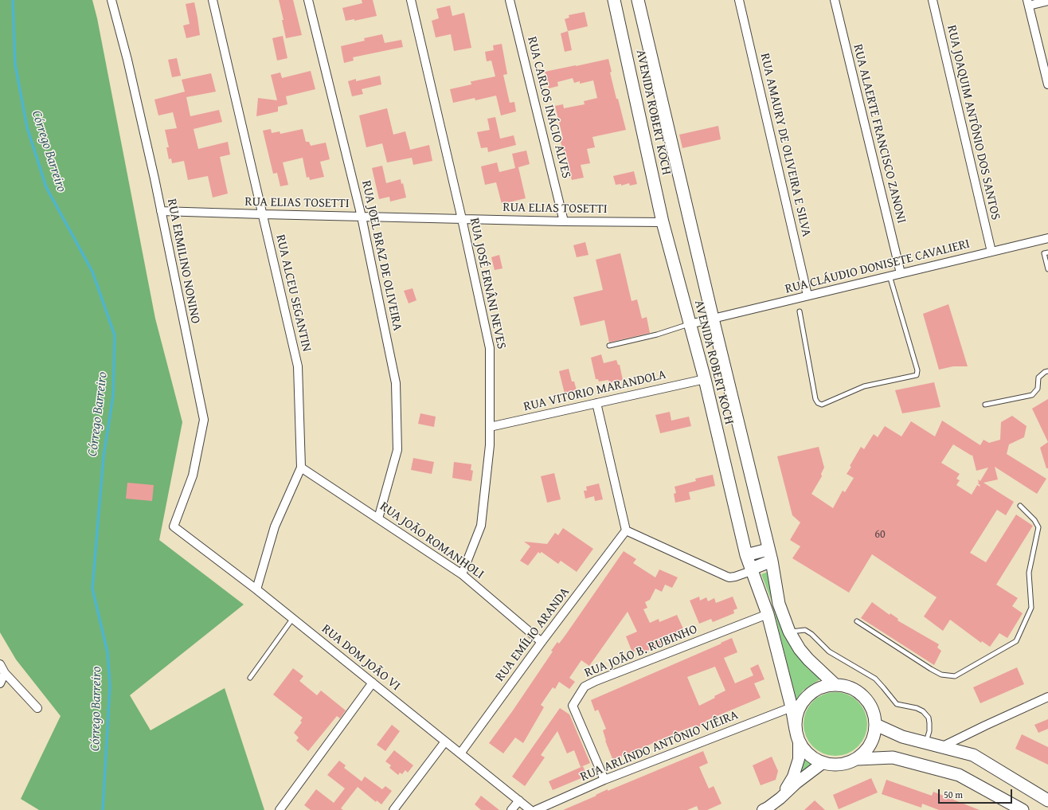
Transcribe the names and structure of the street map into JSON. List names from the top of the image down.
{
  "streets": {
    "main road": ["AVENIDA ROBERT KOCH"],
    "street": [
      "RUA CARLOS INÁCIO ALVES",
      "RUA JOAQUIM ANTÔNIO DOS SANTOS",
      "RUA ALAERTE FRANCISCO ZANONI",
      "RUA AMAURY DE OLIVEIRA E SILVA",
      "RUA ELIAS TOSETTI",
      "RUA JOEL BRAZ DE OLIVEIRA",
      "RUA ERMILINO NONINO",
      "RUA CLÁUDIO DONISETE CAVALIERI",
      "RUA JOSÉ ERNÂNI NEVES",
      "RUA ALCEU SEGANTIN",
      "RUA VITORIO MARANDOLA",
      "RUA JOÃO ROMANHOLI",
      "RUA EMÍLIO ARANDA",
      "RUA JOÃO B. RUBINHO",
      "RUA DOM JOÃO VI",
      "RUA ARLÍNDO ANTÔNIO VIÊIRA"
    ]
  },
  "crossings": [
    ["RUA CARLOS INÁCIO ALVES", "RUA ELIAS TOSETTI"],
    ["AVENIDA ROBERT KOCH", "RUA ELIAS TOSETTI"],
    ["AVENIDA ROBERT KOCH", "RUA CLÁUDIO DONISETE CAVALIERI"],
    ["AVENIDA ROBERT KOCH", "RUA VITORIO MARANDOLA"],
    ["AVENIDA ROBERT KOCH", "RUA JOÃO B. RUBINHO"],
    ["AVENIDA ROBERT KOCH", "RUA ARLÍNDO ANTÔNIO VIÊIRA"],
    ["RUA JOAQUIM ANTÔNIO DOS SANTOS", "RUA CLÁUDIO DONISETE CAVALIERI"],
    ["RUA ALAERTE FRANCISCO ZANONI", "RUA CLÁUDIO DONISETE CAVALIERI"],
    ["RUA AMAURY DE OLIVEIRA E SILVA", "RUA CLÁUDIO DONISETE CAVALIERI"],
    ["RUA ELIAS TOSETTI", "RUA JOEL BRAZ DE OLIVEIRA"],
    ["RUA ELIAS TOSETTI", "RUA ERMILINO NONINO"],
    ["RUA ELIAS TOSETTI", "RUA JOSÉ ERNÂNI NEVES"],
    ["RUA ELIAS TOSETTI", "RUA ALCEU SEGANTIN"],
    ["RUA JOEL BRAZ DE OLIVEIRA", "RUA JOÃO ROMANHOLI"],
    ["RUA ERMILINO NONINO", "RUA DOM JOÃO VI"],
    ["RUA JOSÉ ERNÂNI NEVES", "RUA VITORIO MARANDOLA"],
    ["RUA JOSÉ ERNÂNI NEVES", "RUA JOÃO ROMANHOLI"],
    ["RUA ALCEU SEGANTIN", "RUA JOÃO ROMANHOLI"],
    ["RUA ALCEU SEGANTIN", "RUA DOM JOÃO VI"],
    ["RUA JOÃO ROMANHOLI", "RUA EMÍLIO ARANDA"],
    ["RUA EMÍLIO ARANDA", "RUA DOM JOÃO VI"],
    ["RUA JOÃO B. RUBINHO", "RUA ARLÍNDO ANTÔNIO VIÊIRA"]
  ],
  "water": ["Córrego Barreiro"],
  "house_numbers": ["60"],
  "scale_bar": "50 m"
}
